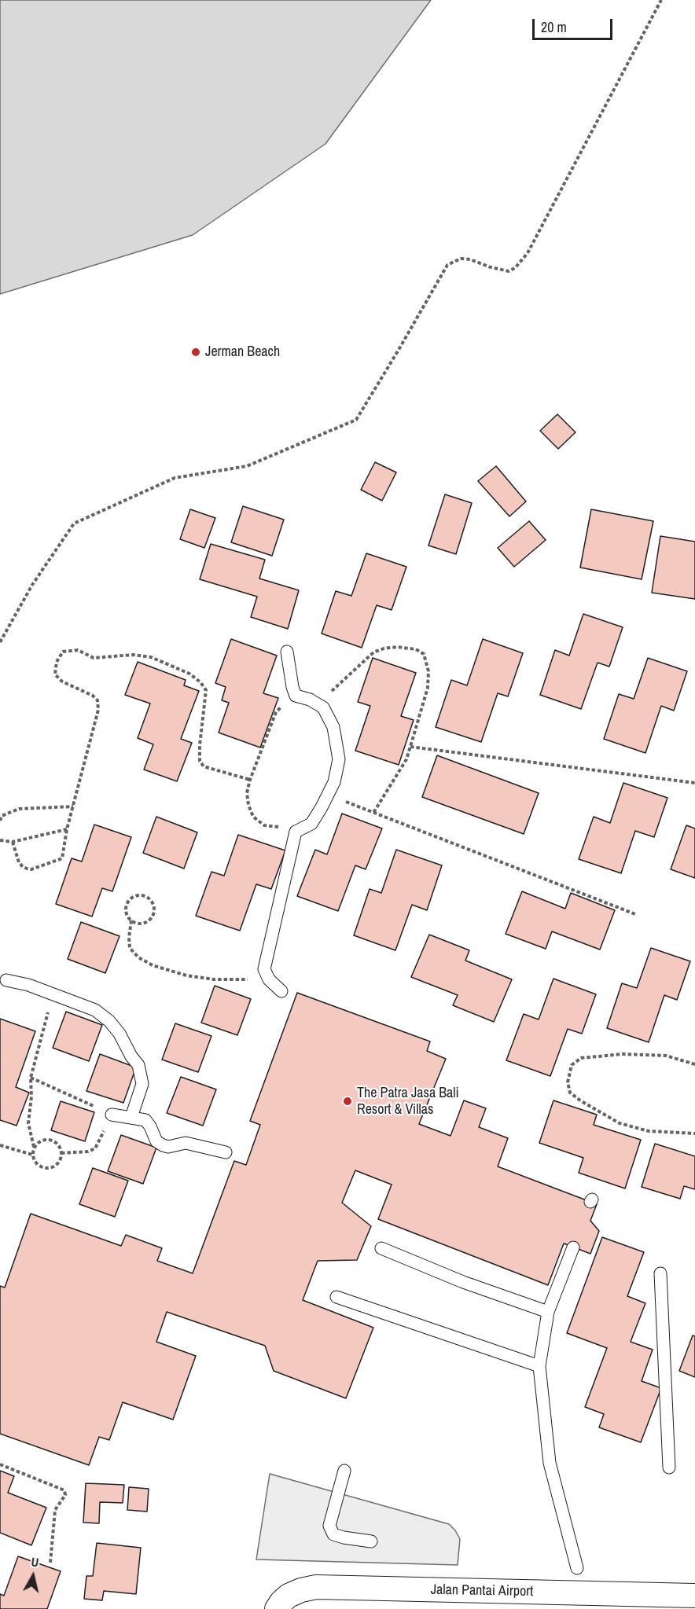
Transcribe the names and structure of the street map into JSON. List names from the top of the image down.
{
  "streets": {
    "street": ["Jalan Pantai Airport"]
  },
  "places": ["Jerman Beach", "The Patra Jasa Bali Resort & Villas"],
  "scale_bar": "20 m",
  "north": "top"
}
